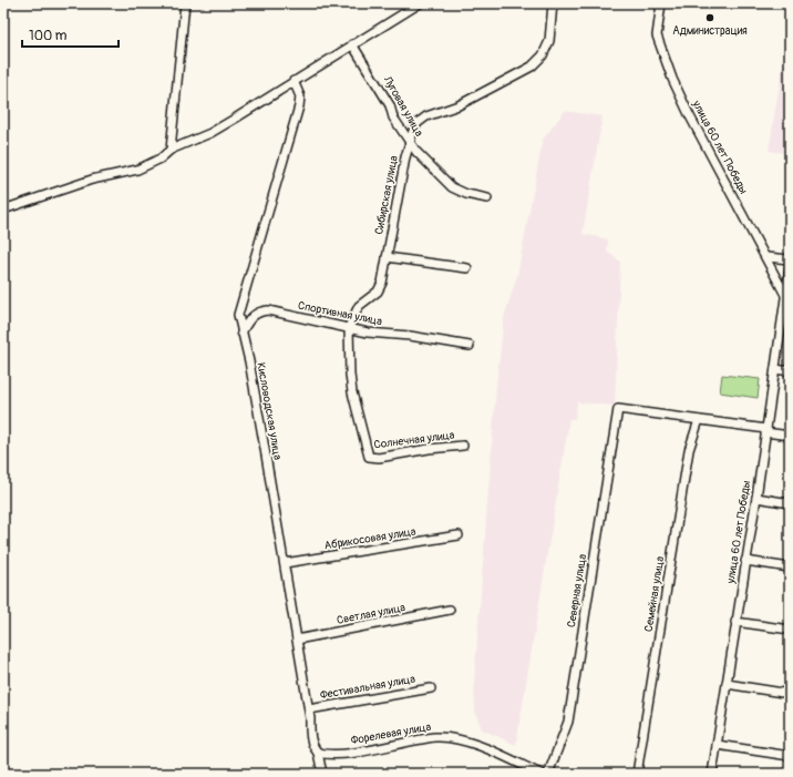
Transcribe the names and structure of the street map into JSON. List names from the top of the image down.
{
  "streets": {
    "street": [
      "Луговая улица",
      "улица 60 лет Победы",
      "Сибирская улица",
      "Спортивная улица",
      "Кисловодская улица",
      "Солнечная улица",
      "Абрикосовая улица",
      "Северная улица",
      "Семейная улица",
      "Светлая улица",
      "Фестивальная улица",
      "Форелевая улица"
    ]
  },
  "crossings": [
    ["Луговая улица", "Сибирская улица"],
    ["Сибирская улица", "Спортивная улица"],
    ["Сибирская улица", "Солнечная улица"],
    ["Спортивная улица", "Кисловодская улица"],
    ["Кисловодская улица", "Абрикосовая улица"],
    ["Кисловодская улица", "Светлая улица"],
    ["Кисловодская улица", "Фестивальная улица"],
    ["Кисловодская улица", "Форелевая улица"],
    ["Северная улица", "Семейная улица"]
  ],
  "places": ["Администрация"],
  "scale_bar": "100 m"
}
